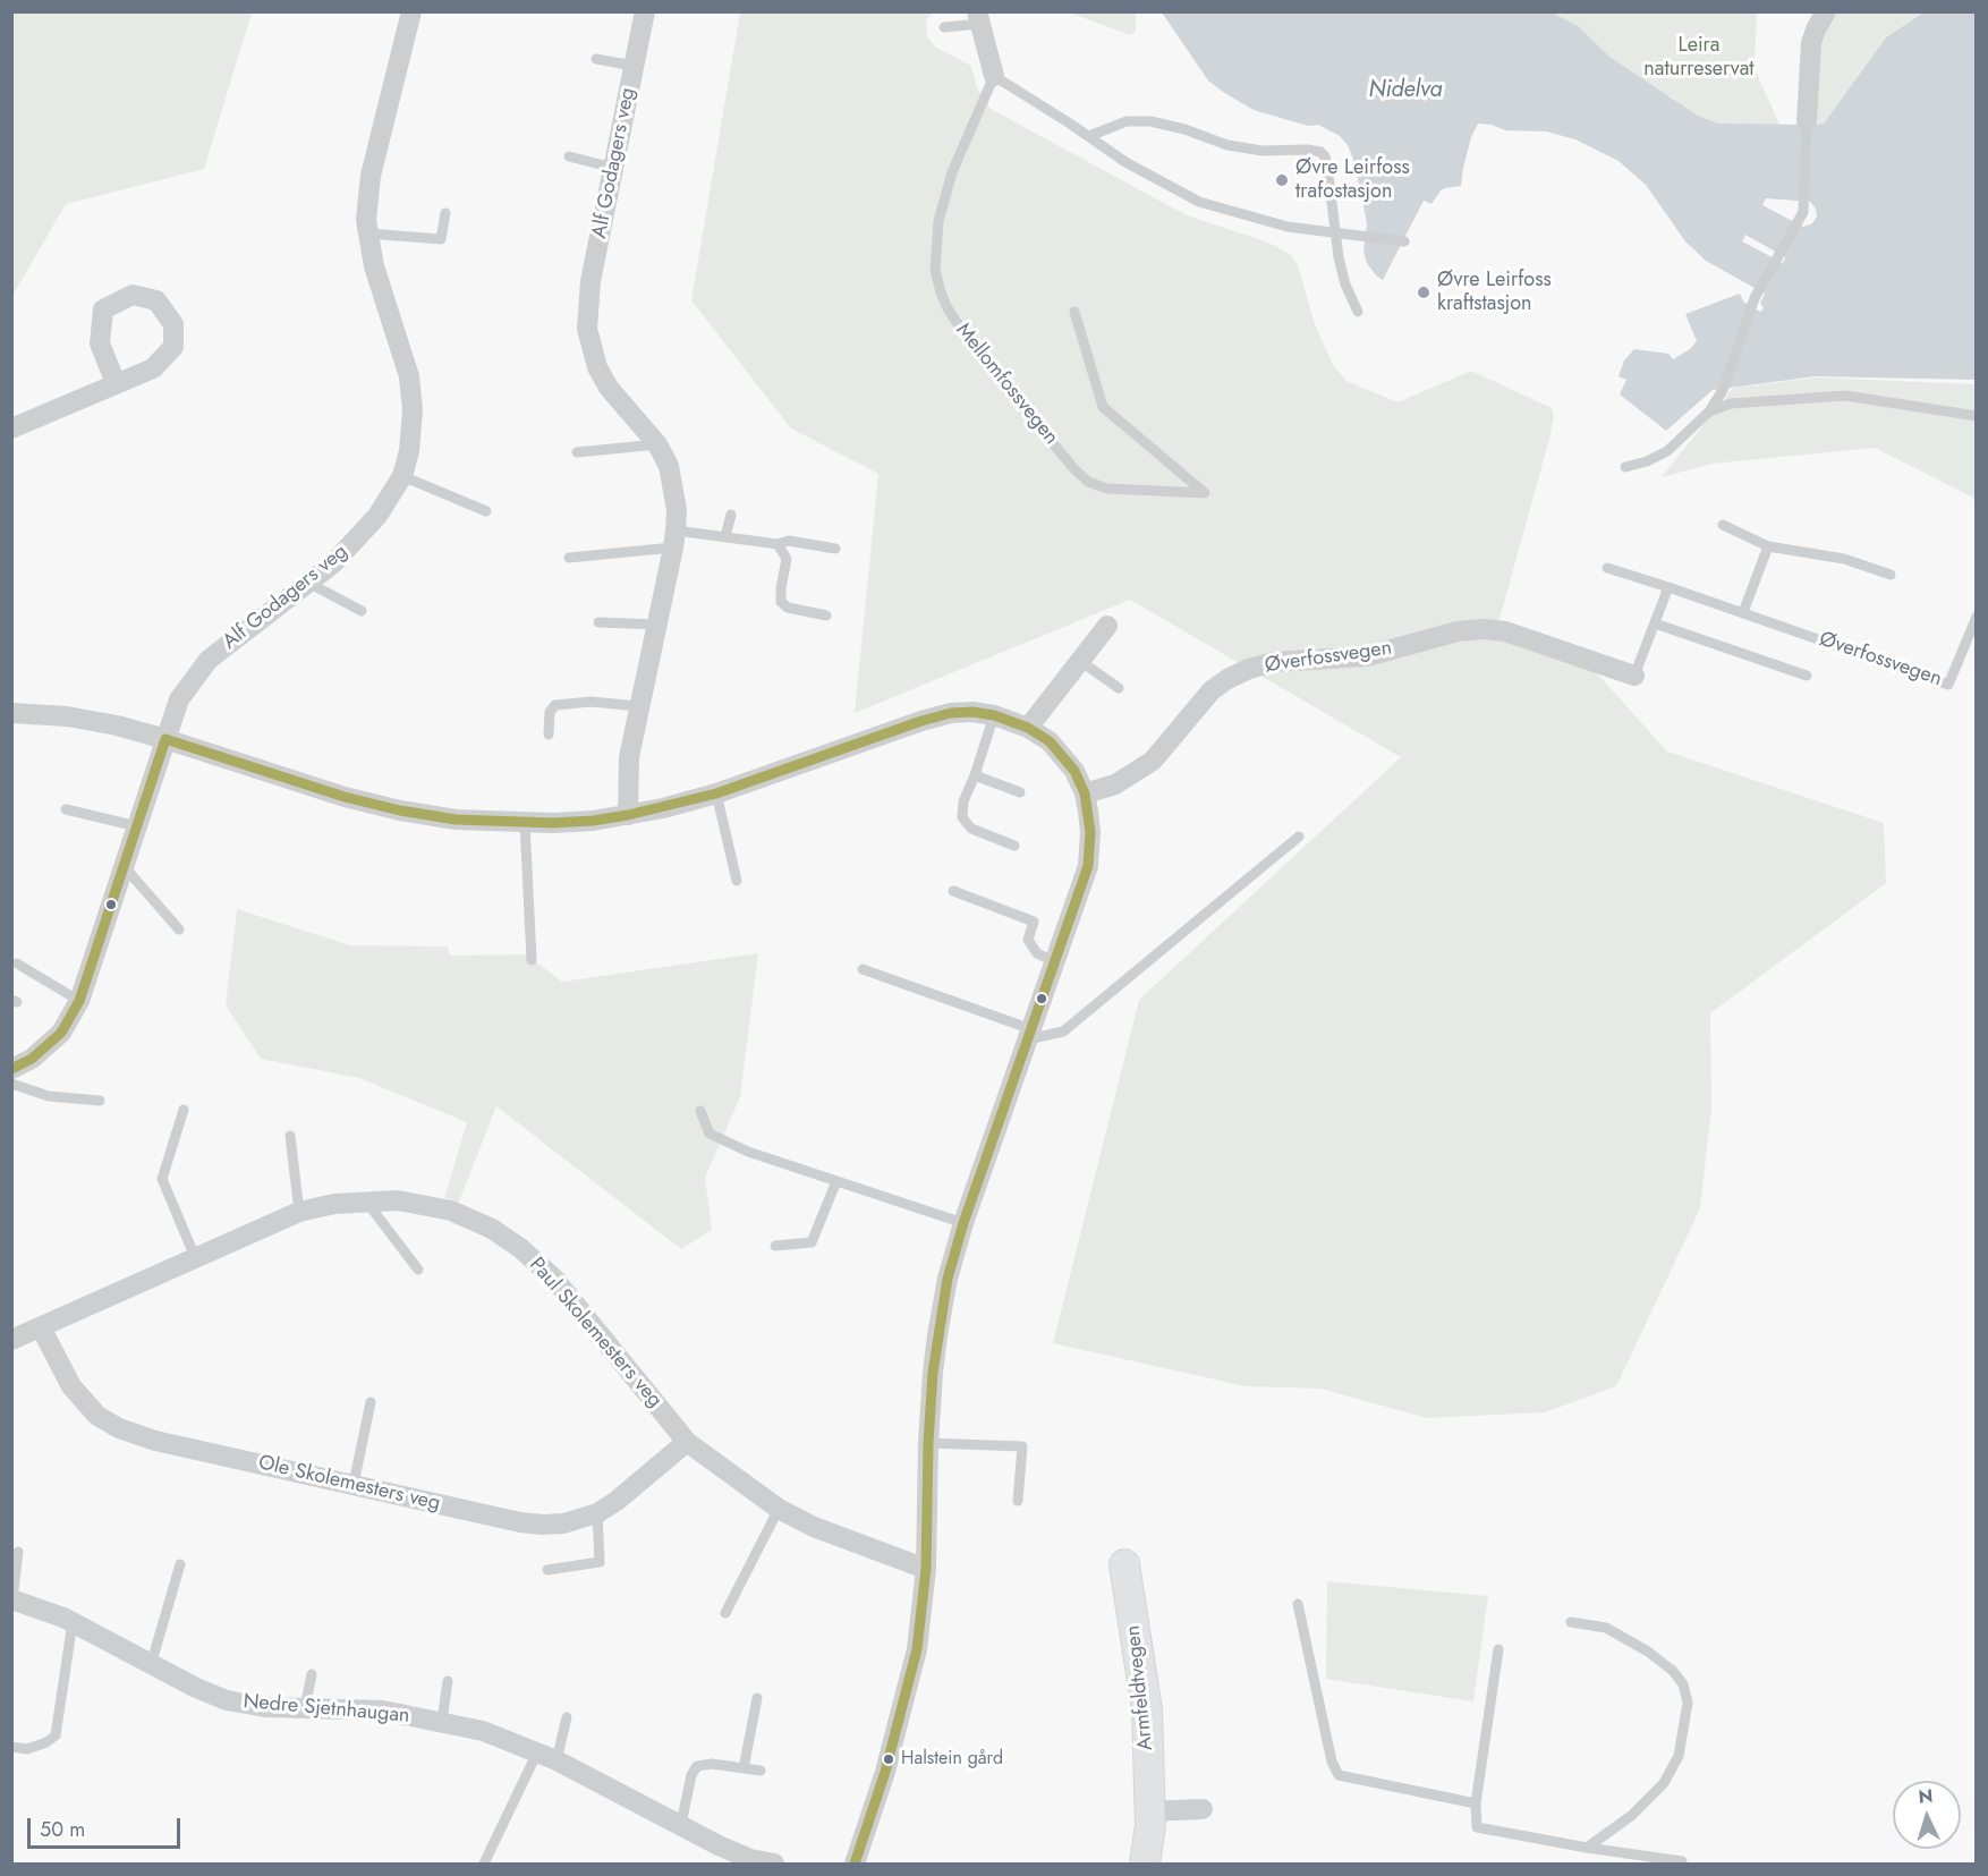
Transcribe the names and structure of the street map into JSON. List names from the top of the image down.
{
  "streets": {
    "street": [
      "Alf Godagers veg",
      "Øverfossvegen",
      "Paul Skolemesters veg",
      "Ole Skolemesters veg",
      "Armfeldtvegen",
      "Nedre Sjetnhaugan"
    ],
    "lane": ["Mellomfossvegen"]
  },
  "crossings": [
    ["Paul Skolemesters veg", "Ole Skolemesters veg"]
  ],
  "water": ["Nidelva"],
  "parks": ["Leira naturreservat"],
  "places": ["Øvre Leirfoss trafostasjon", "Øvre Leirfoss kraftstasjon", "Halstein gård"],
  "scale_bar": "50 m",
  "north": "top"
}
